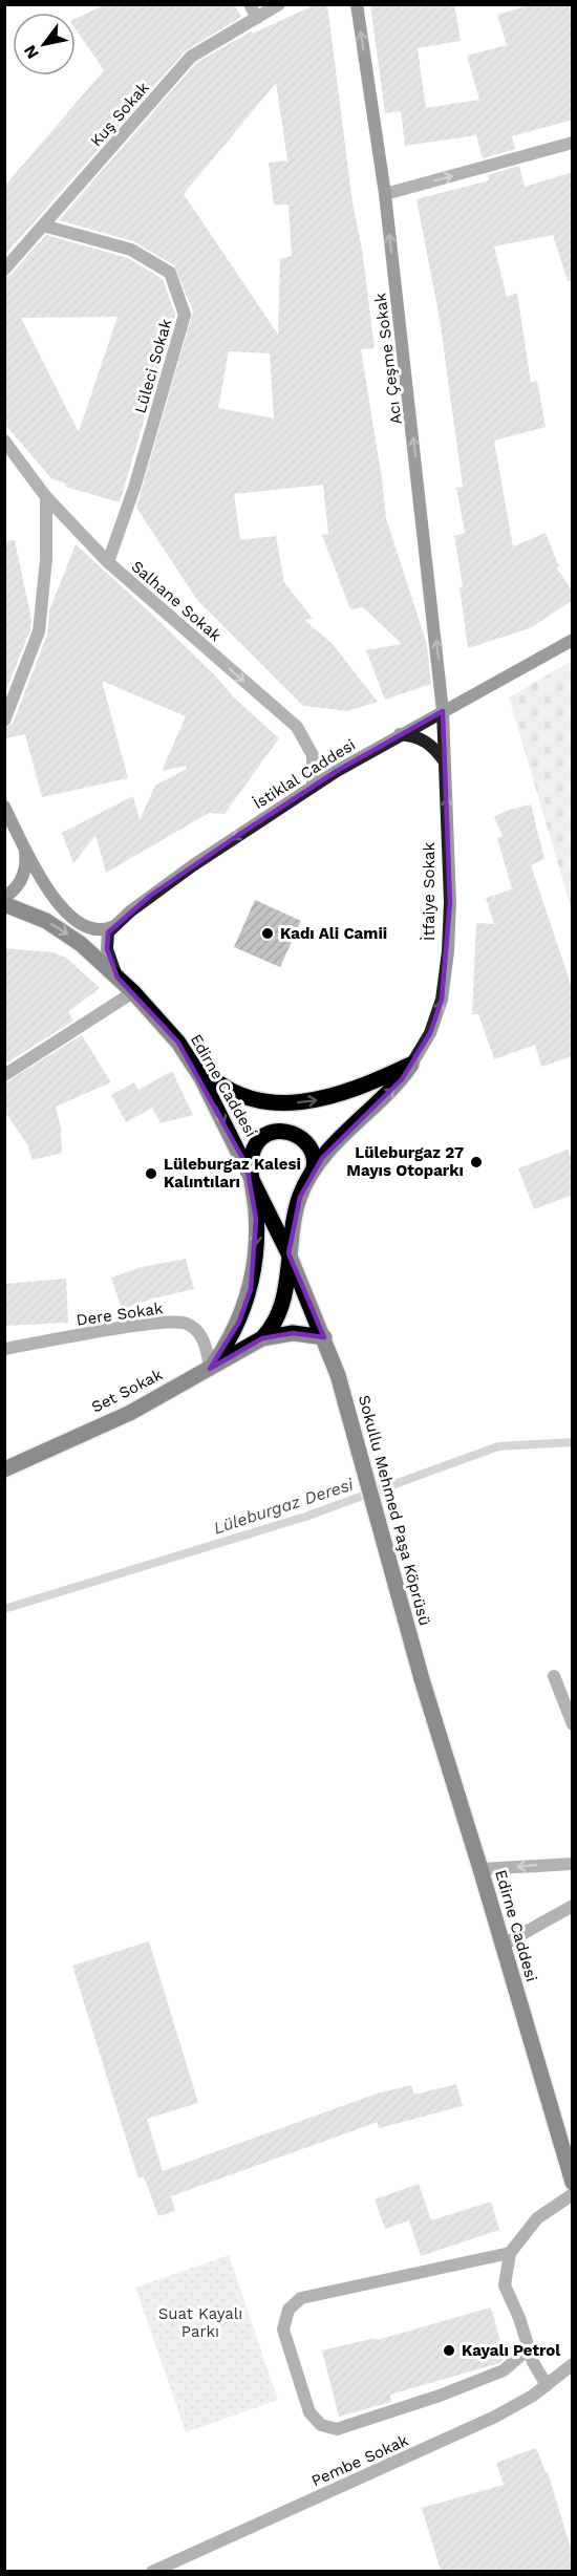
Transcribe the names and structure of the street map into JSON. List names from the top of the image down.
{
  "streets": {
    "main road": [
      "Acı Çeşme Sokak",
      "İstiklal Caddesi",
      "İtfaiye Sokak",
      "Edirne Caddesi",
      "Set Sokak",
      "Sokullu Mehmed Paşa Köprüsü"
    ],
    "street": [
      "Kuş Sokak",
      "Lüleci Sokak",
      "Salhane Sokak",
      "Dere Sokak",
      "Pembe Sokak"
    ]
  },
  "crossings": [
    ["Kuş Sokak", "Lüleci Sokak"],
    ["Acı Çeşme Sokak", "İstiklal Caddesi"],
    ["Acı Çeşme Sokak", "İtfaiye Sokak"],
    ["Lüleci Sokak", "Salhane Sokak"],
    ["Salhane Sokak", "İstiklal Caddesi"],
    ["İstiklal Caddesi", "İtfaiye Sokak"],
    ["İtfaiye Sokak", "Edirne Caddesi"],
    ["İtfaiye Sokak", "Set Sokak"],
    ["Edirne Caddesi", "Set Sokak"],
    ["Edirne Caddesi", "Sokullu Mehmed Paşa Köprüsü"],
    ["Dere Sokak", "Set Sokak"]
  ],
  "one_way": [
    "Acı Çeşme Sokak",
    "Salhane Sokak",
    "İstiklal Caddesi",
    "İtfaiye Sokak"
  ],
  "water": ["Lüleburgaz Deresi"],
  "parks": ["Suat Kayalı Parkı"],
  "places": [
    "Kadı Ali Camii",
    "Lüleburgaz 27 Mayıs Otoparkı",
    "Lüleburgaz Kalesi Kalıntıları",
    "Kayalı Petrol"
  ],
  "north": "bottom left"
}
